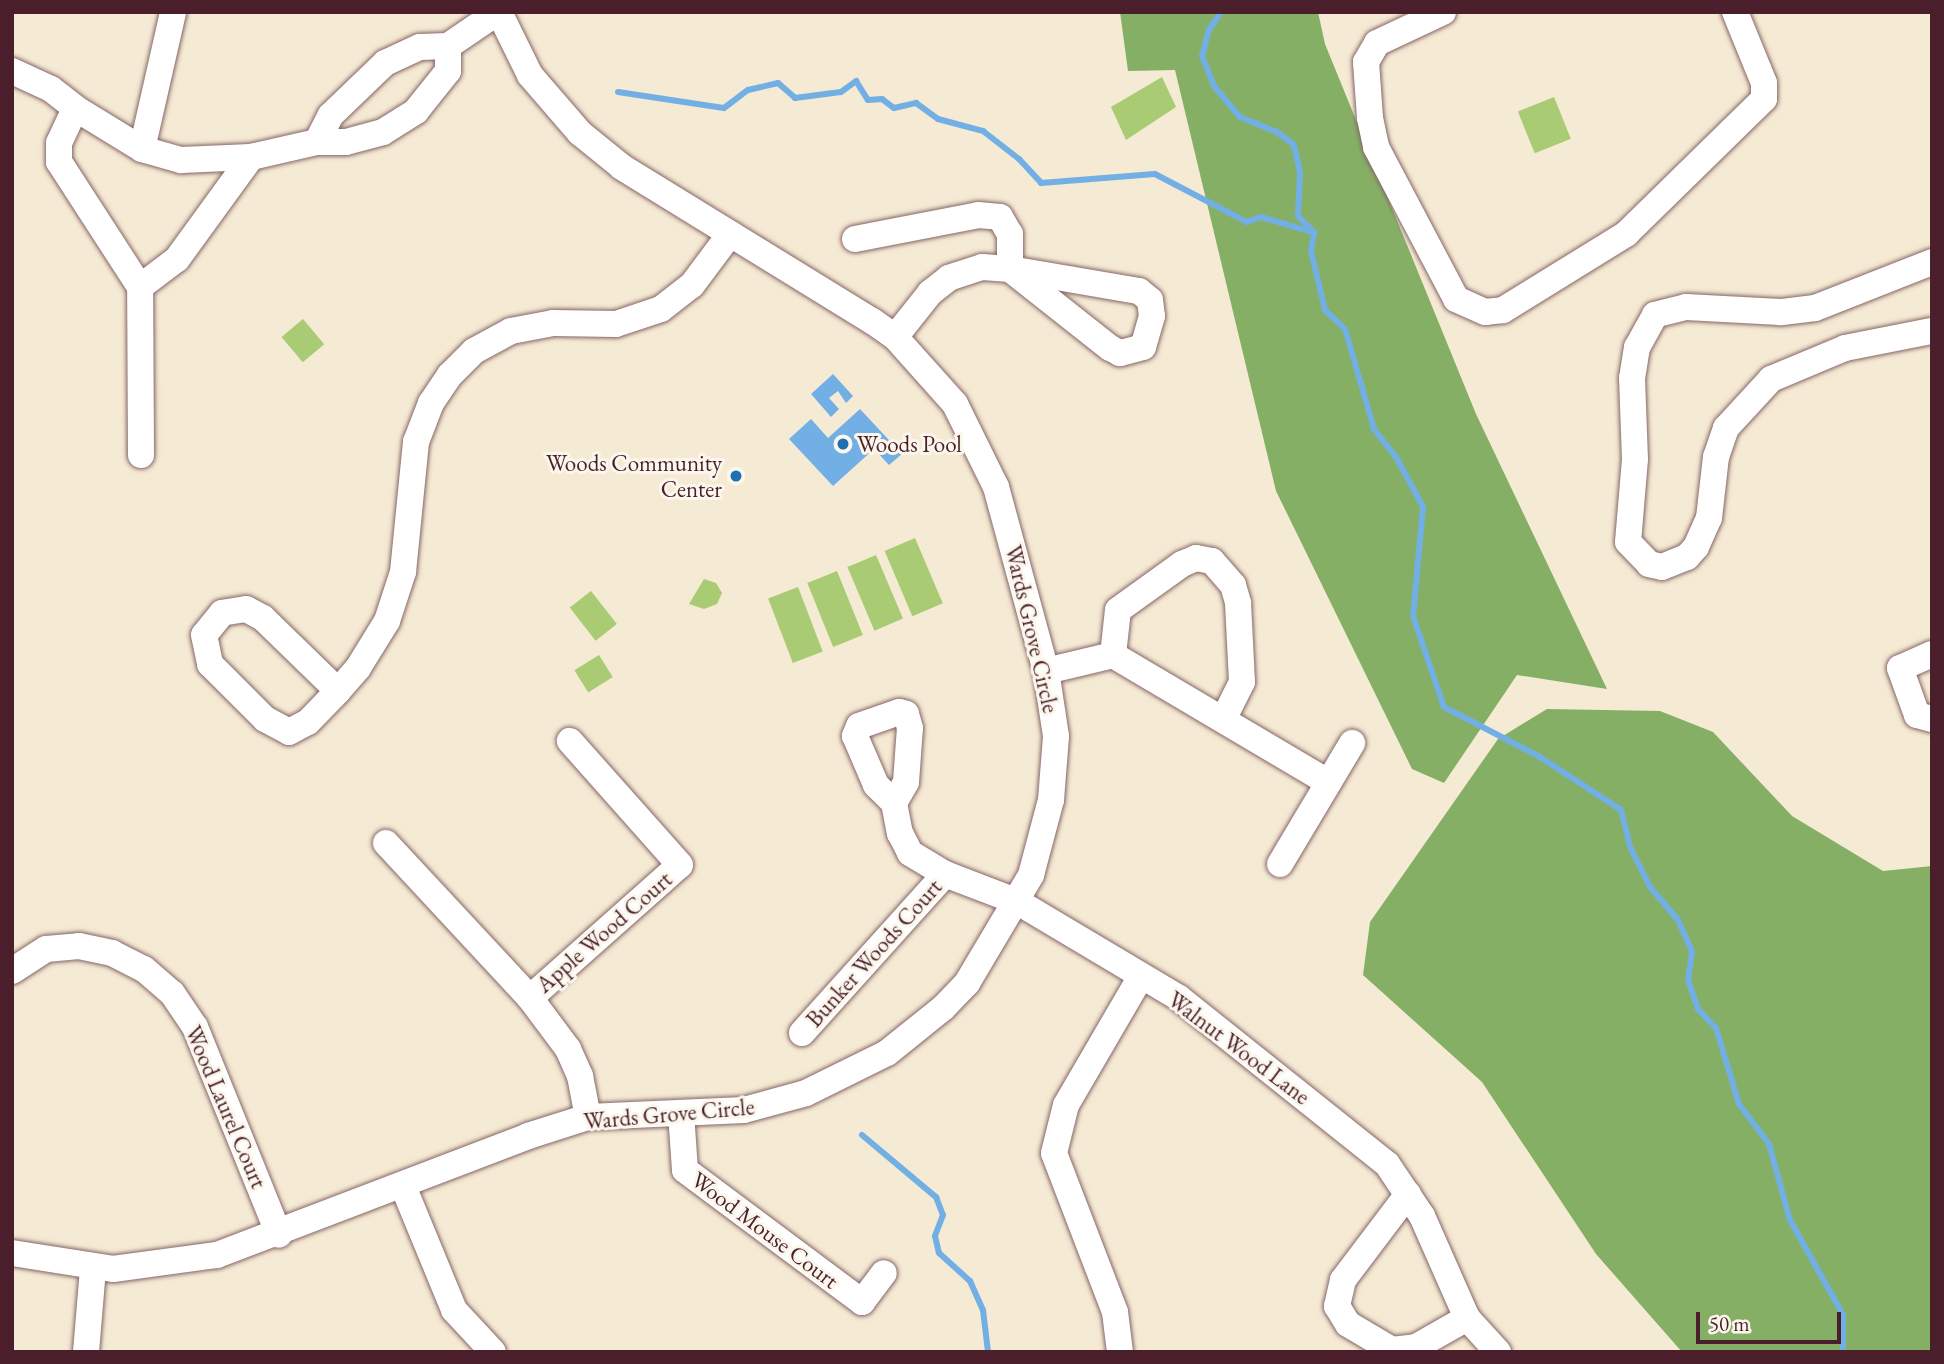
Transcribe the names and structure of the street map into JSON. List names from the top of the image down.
{
  "streets": {
    "street": [
      "Wards Grove Circle",
      "Apple Wood Court",
      "Bunker Woods Court",
      "Walnut Wood Lane",
      "Wood Laurel Court",
      "Wood Mouse Court"
    ]
  },
  "crossings": [
    ["Wards Grove Circle", "Walnut Wood Lane"],
    ["Wards Grove Circle", "Wood Laurel Court"],
    ["Wards Grove Circle", "Wood Mouse Court"],
    ["Bunker Woods Court", "Walnut Wood Lane"]
  ],
  "places": ["Woods Pool", "Woods Community Center"],
  "scale_bar": "50 m"
}
